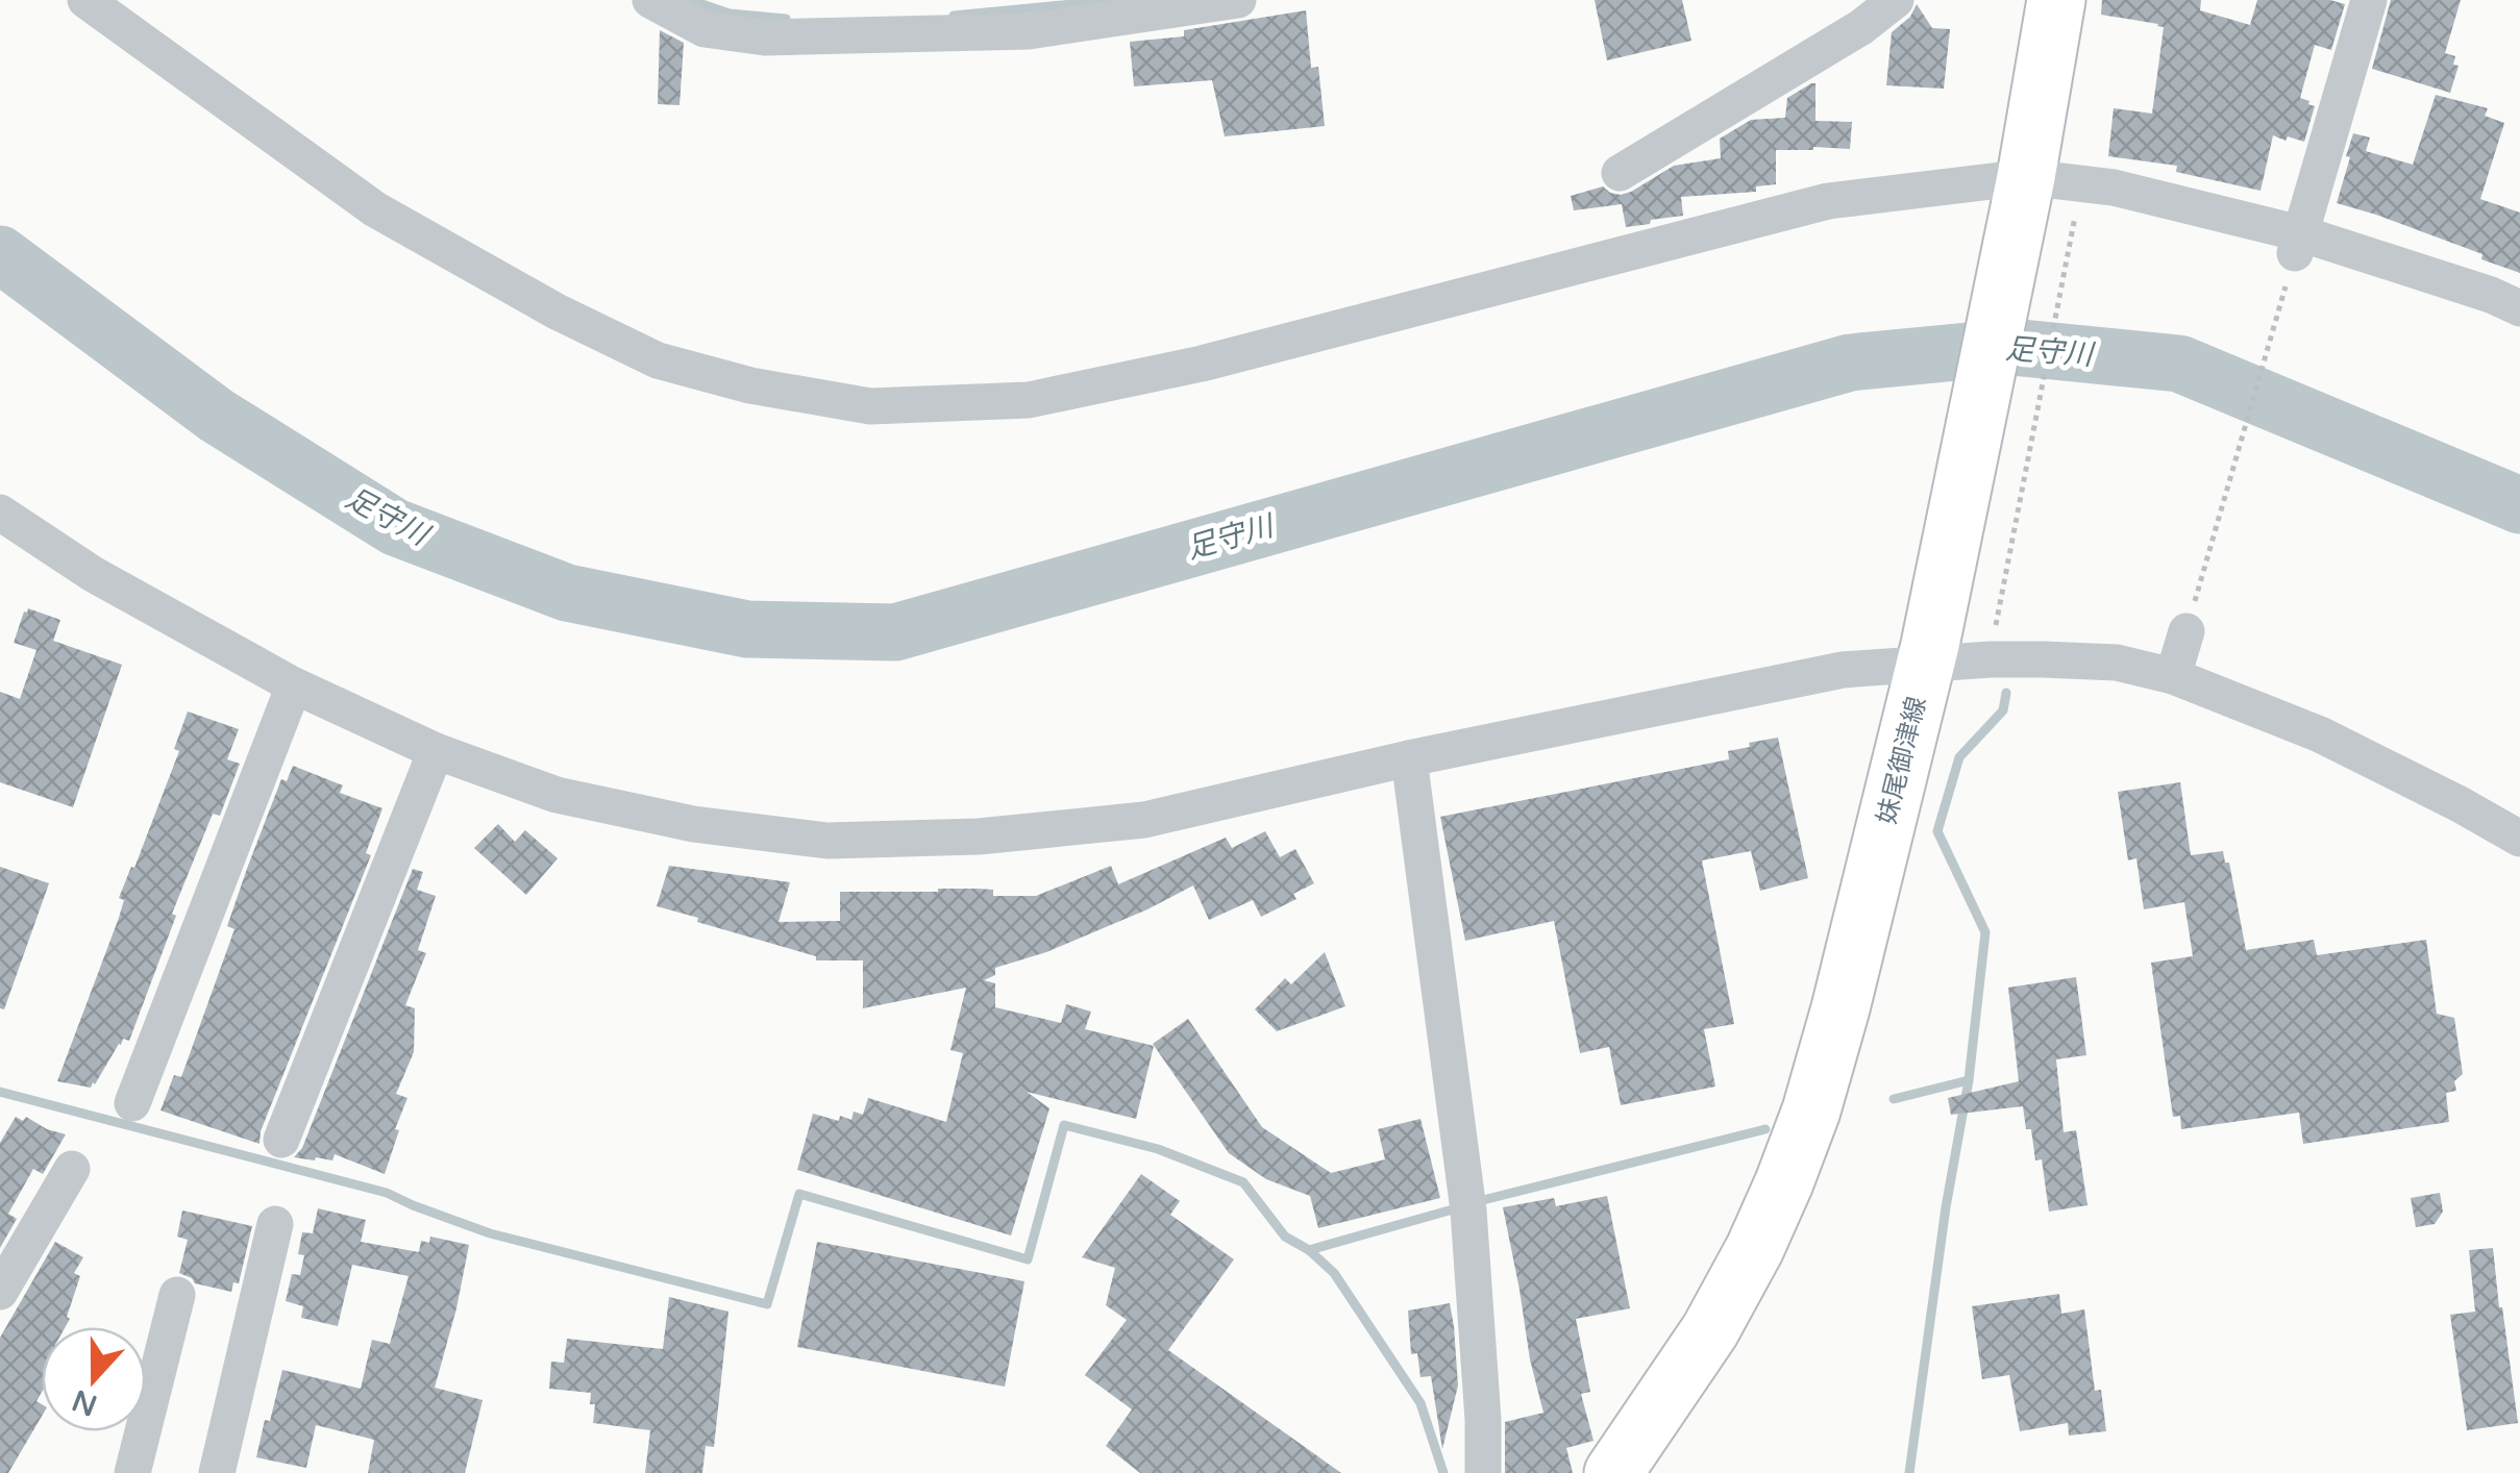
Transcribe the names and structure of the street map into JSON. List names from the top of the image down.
{
  "streets": {
    "main road": ["妹尾御津線"]
  },
  "water": ["足守川"],
  "north": "bottom"
}
